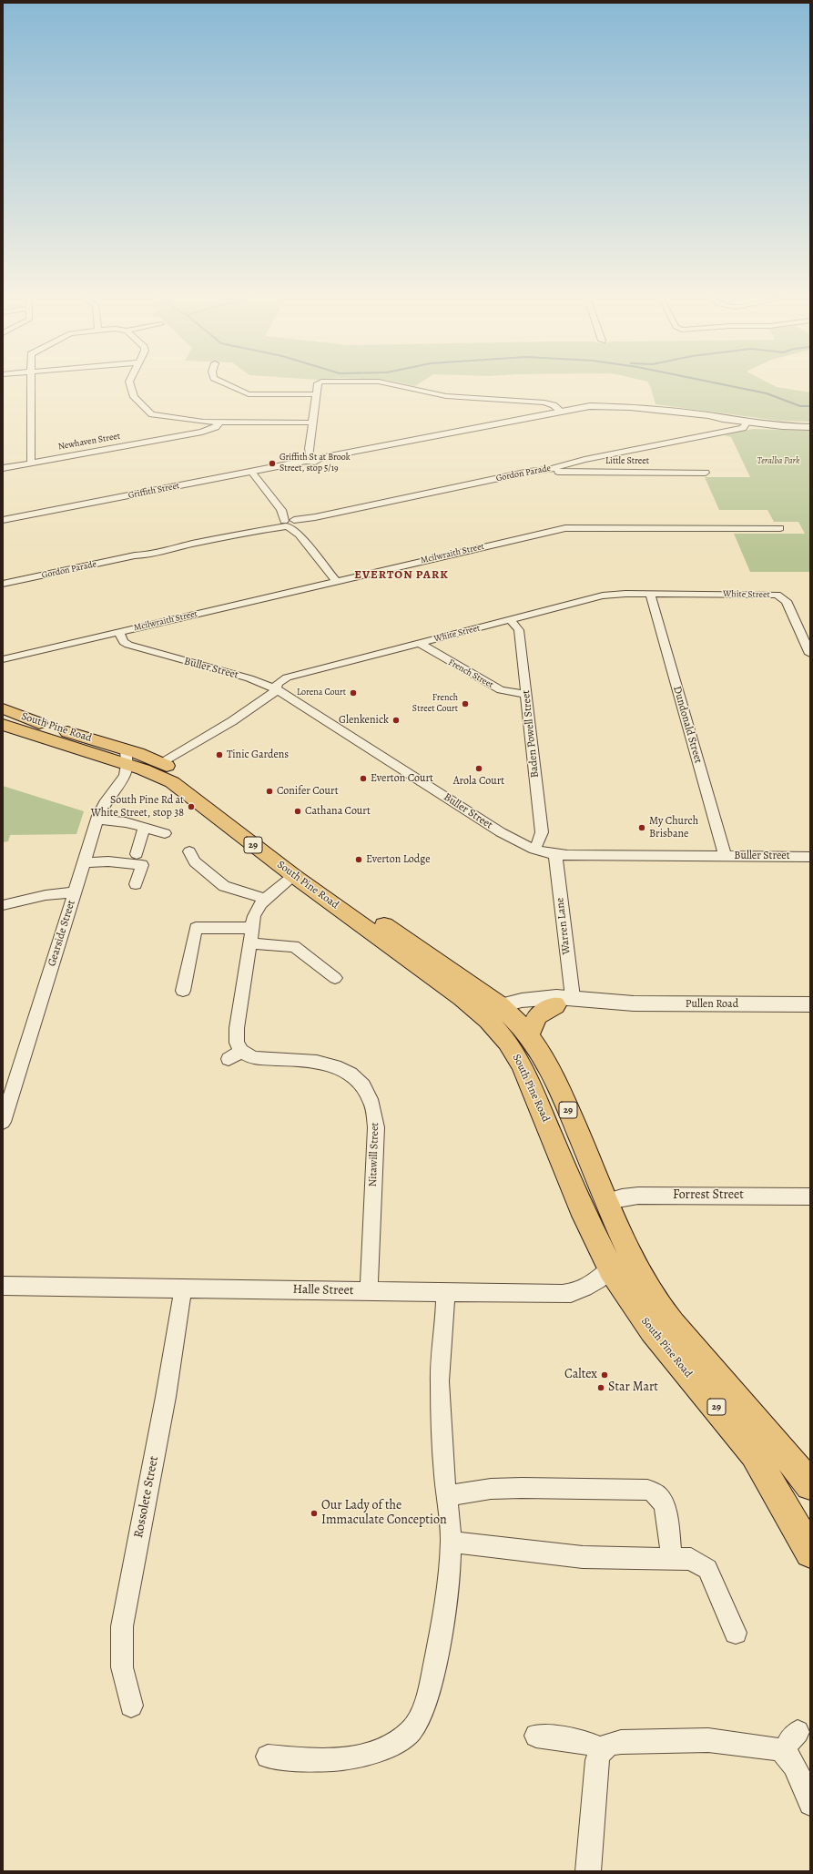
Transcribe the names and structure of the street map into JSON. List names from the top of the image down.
{
  "streets": {
    "highway": ["South Pine Road", "29"],
    "street": [
      "Newhaven Street",
      "Little Street",
      "Gordon Parade",
      "Griffith Street",
      "Mcilwraith Street",
      "White Street",
      "Buller Street",
      "French Street",
      "Dundonald Street",
      "Baden Powell Street",
      "Warren Lane",
      "Gearside Street",
      "Pullen Road",
      "Nitawill Street",
      "Forrest Street",
      "Halle Street",
      "Rossolete Street"
    ]
  },
  "crossings": [
    ["Little Street", "Gordon Parade"],
    ["Mcilwraith Street", "Buller Street"],
    ["White Street", "Buller Street"],
    ["White Street", "French Street"],
    ["White Street", "Dundonald Street"],
    ["White Street", "South Pine Road"],
    ["White Street", "Baden Powell Street"],
    ["Buller Street", "Dundonald Street"],
    ["Buller Street", "Baden Powell Street"],
    ["Buller Street", "Warren Lane"],
    ["French Street", "Baden Powell Street"],
    ["South Pine Road", "Gearside Street"],
    ["South Pine Road", "Pullen Road"],
    ["South Pine Road", "Nitawill Street"],
    ["South Pine Road", "Forrest Street"],
    ["South Pine Road", "Halle Street"],
    ["Warren Lane", "Pullen Road"],
    ["Nitawill Street", "Halle Street"],
    ["Halle Street", "Rossolete Street"]
  ],
  "districts": ["EVERTON PARK"],
  "parks": ["Teralba Park"],
  "places": [
    "Griffith St at Brook Street, stop 5/19",
    "Lorena Court",
    "French Street Court",
    "Glenkenick",
    "Tinic Gardens",
    "Arola Court",
    "Everton Court",
    "Conifer Court",
    "South Pine Rd at White Street, stop 38",
    "Cathana Court",
    "My Church Brisbane",
    "Everton Lodge",
    "Caltex",
    "Star Mart",
    "Our Lady of the Immaculate Conception"
  ]
}
